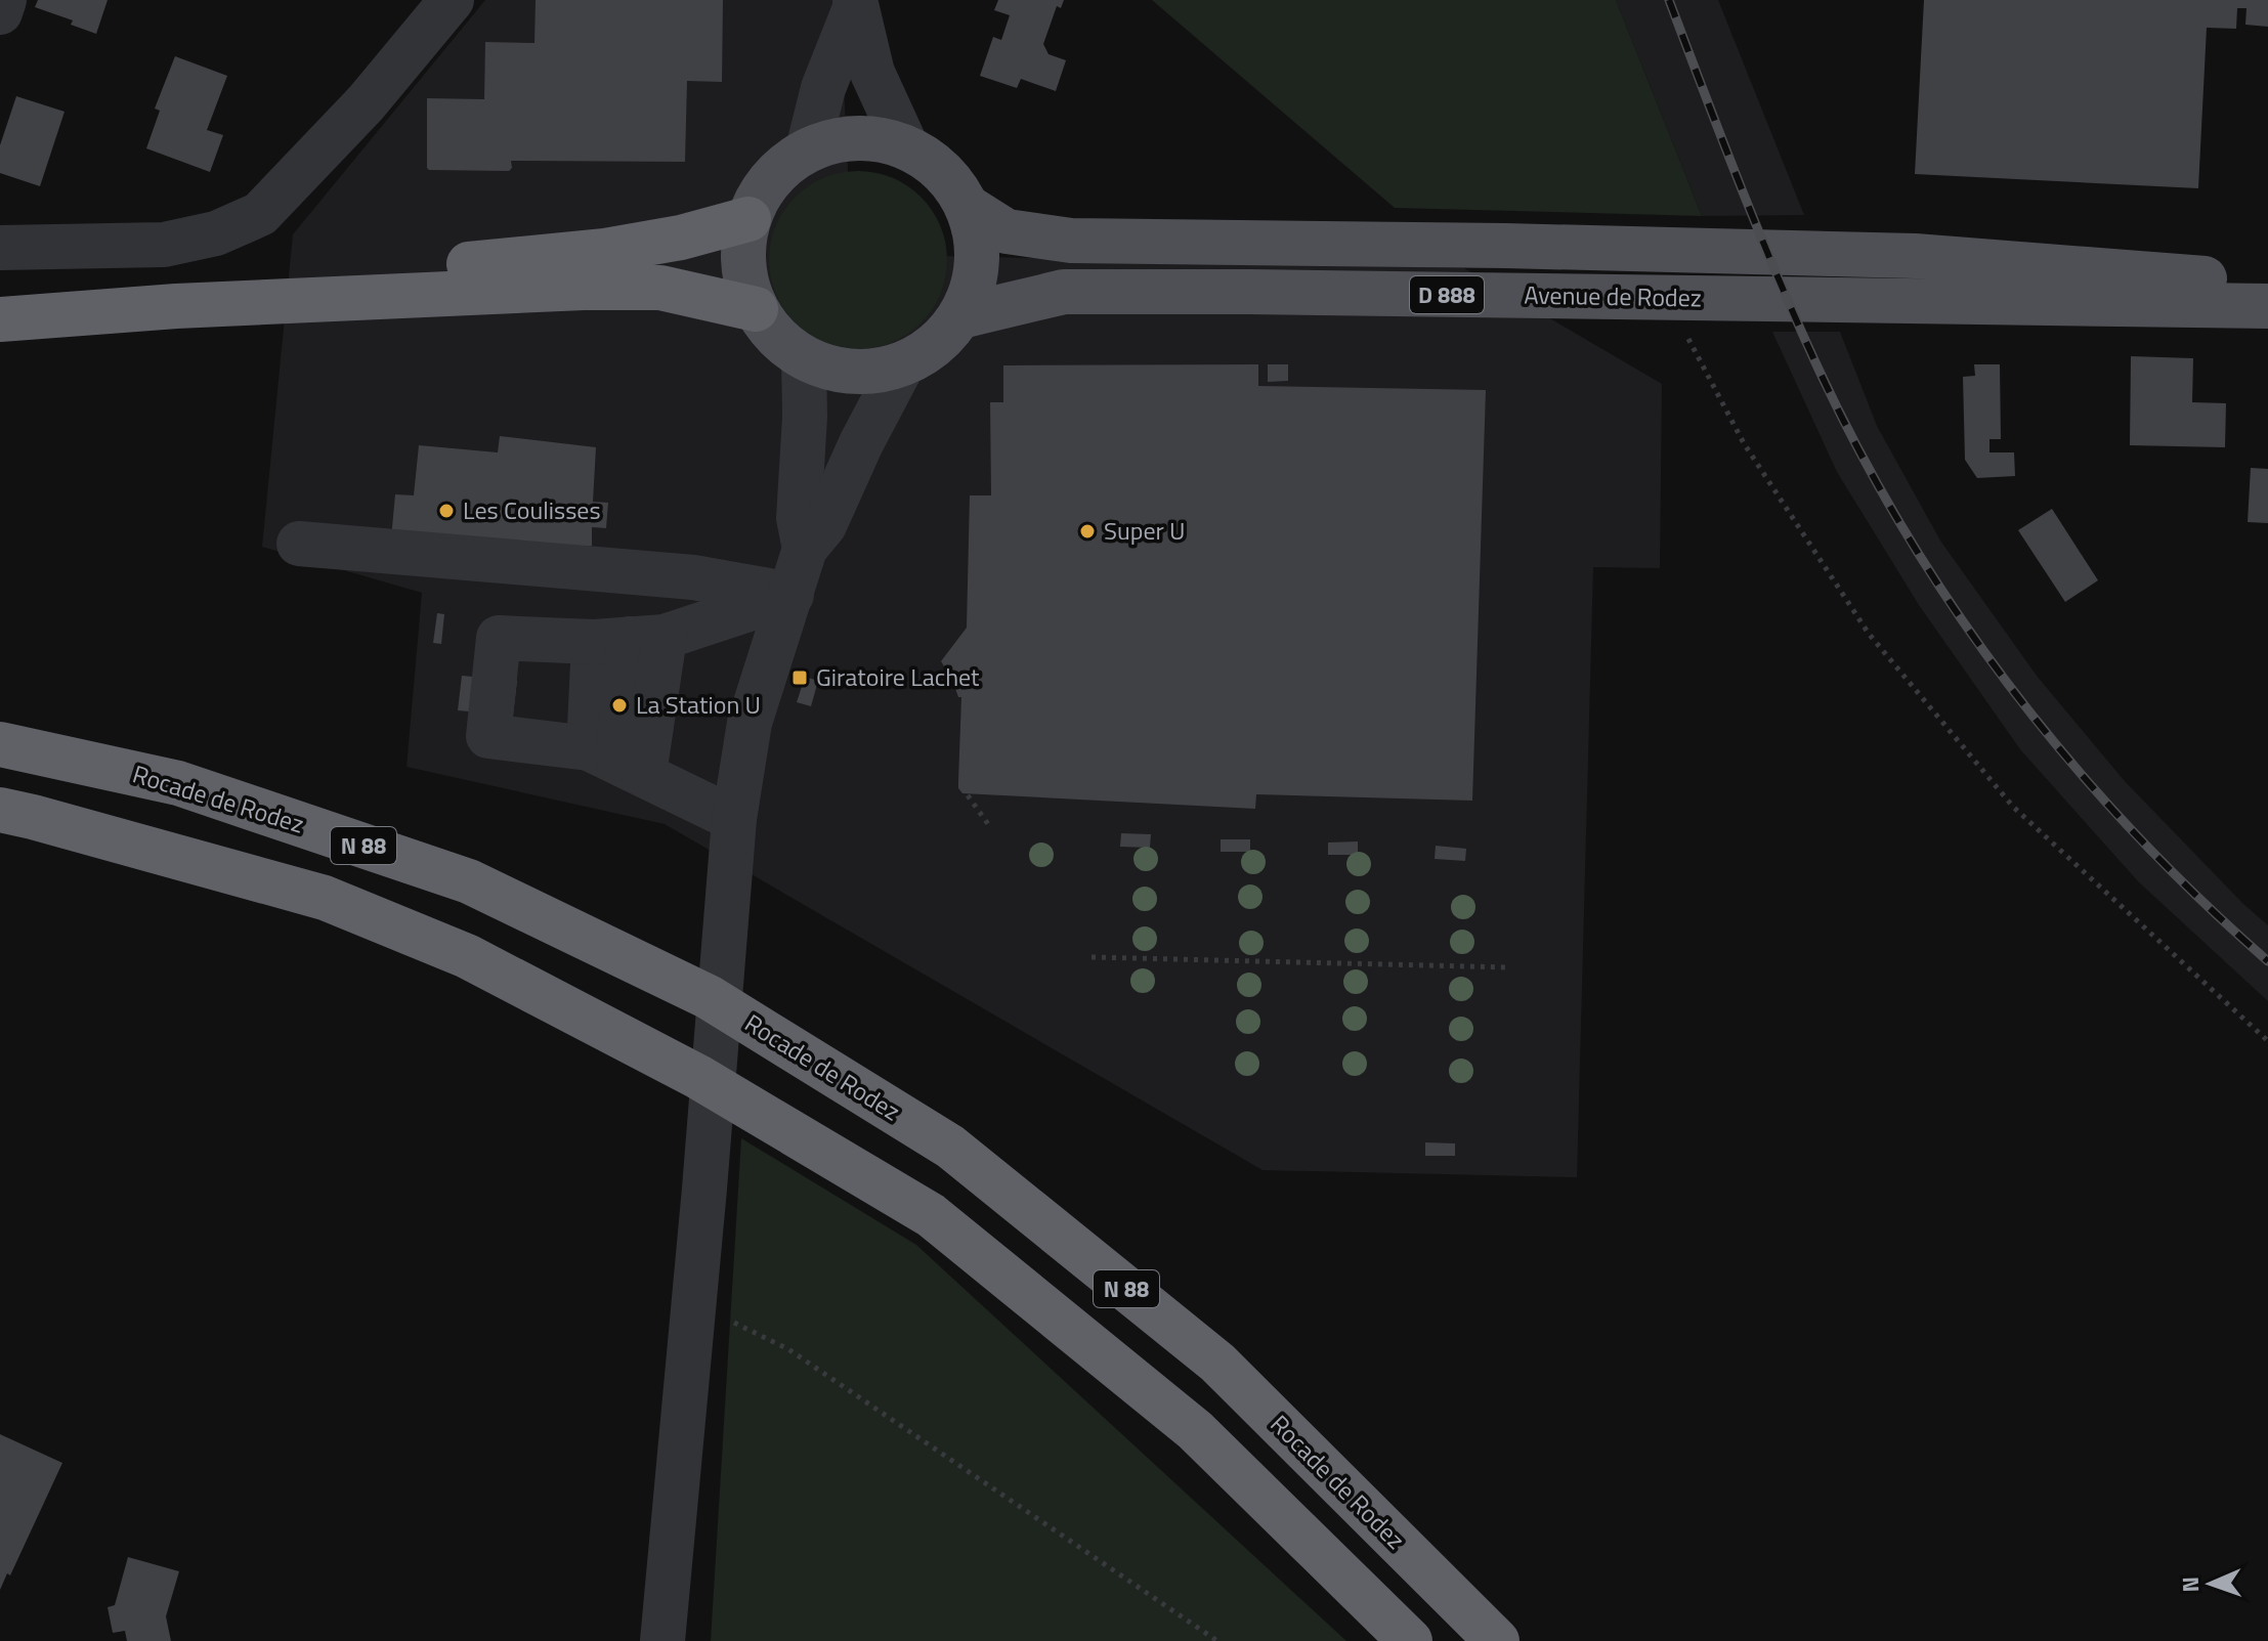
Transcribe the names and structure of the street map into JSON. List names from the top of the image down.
{
  "streets": {
    "highway": ["Rocade de Rodez", "N 88"],
    "main road": ["D 888", "Avenue de Rodez"]
  },
  "crossings": [
    ["D 888", "Avenue de Rodez"]
  ],
  "places": {
    "other": ["Les Coulisses", "Super U", "La Station U"],
    "transit": ["Giratoire Lachet"]
  },
  "north": "left"
}
